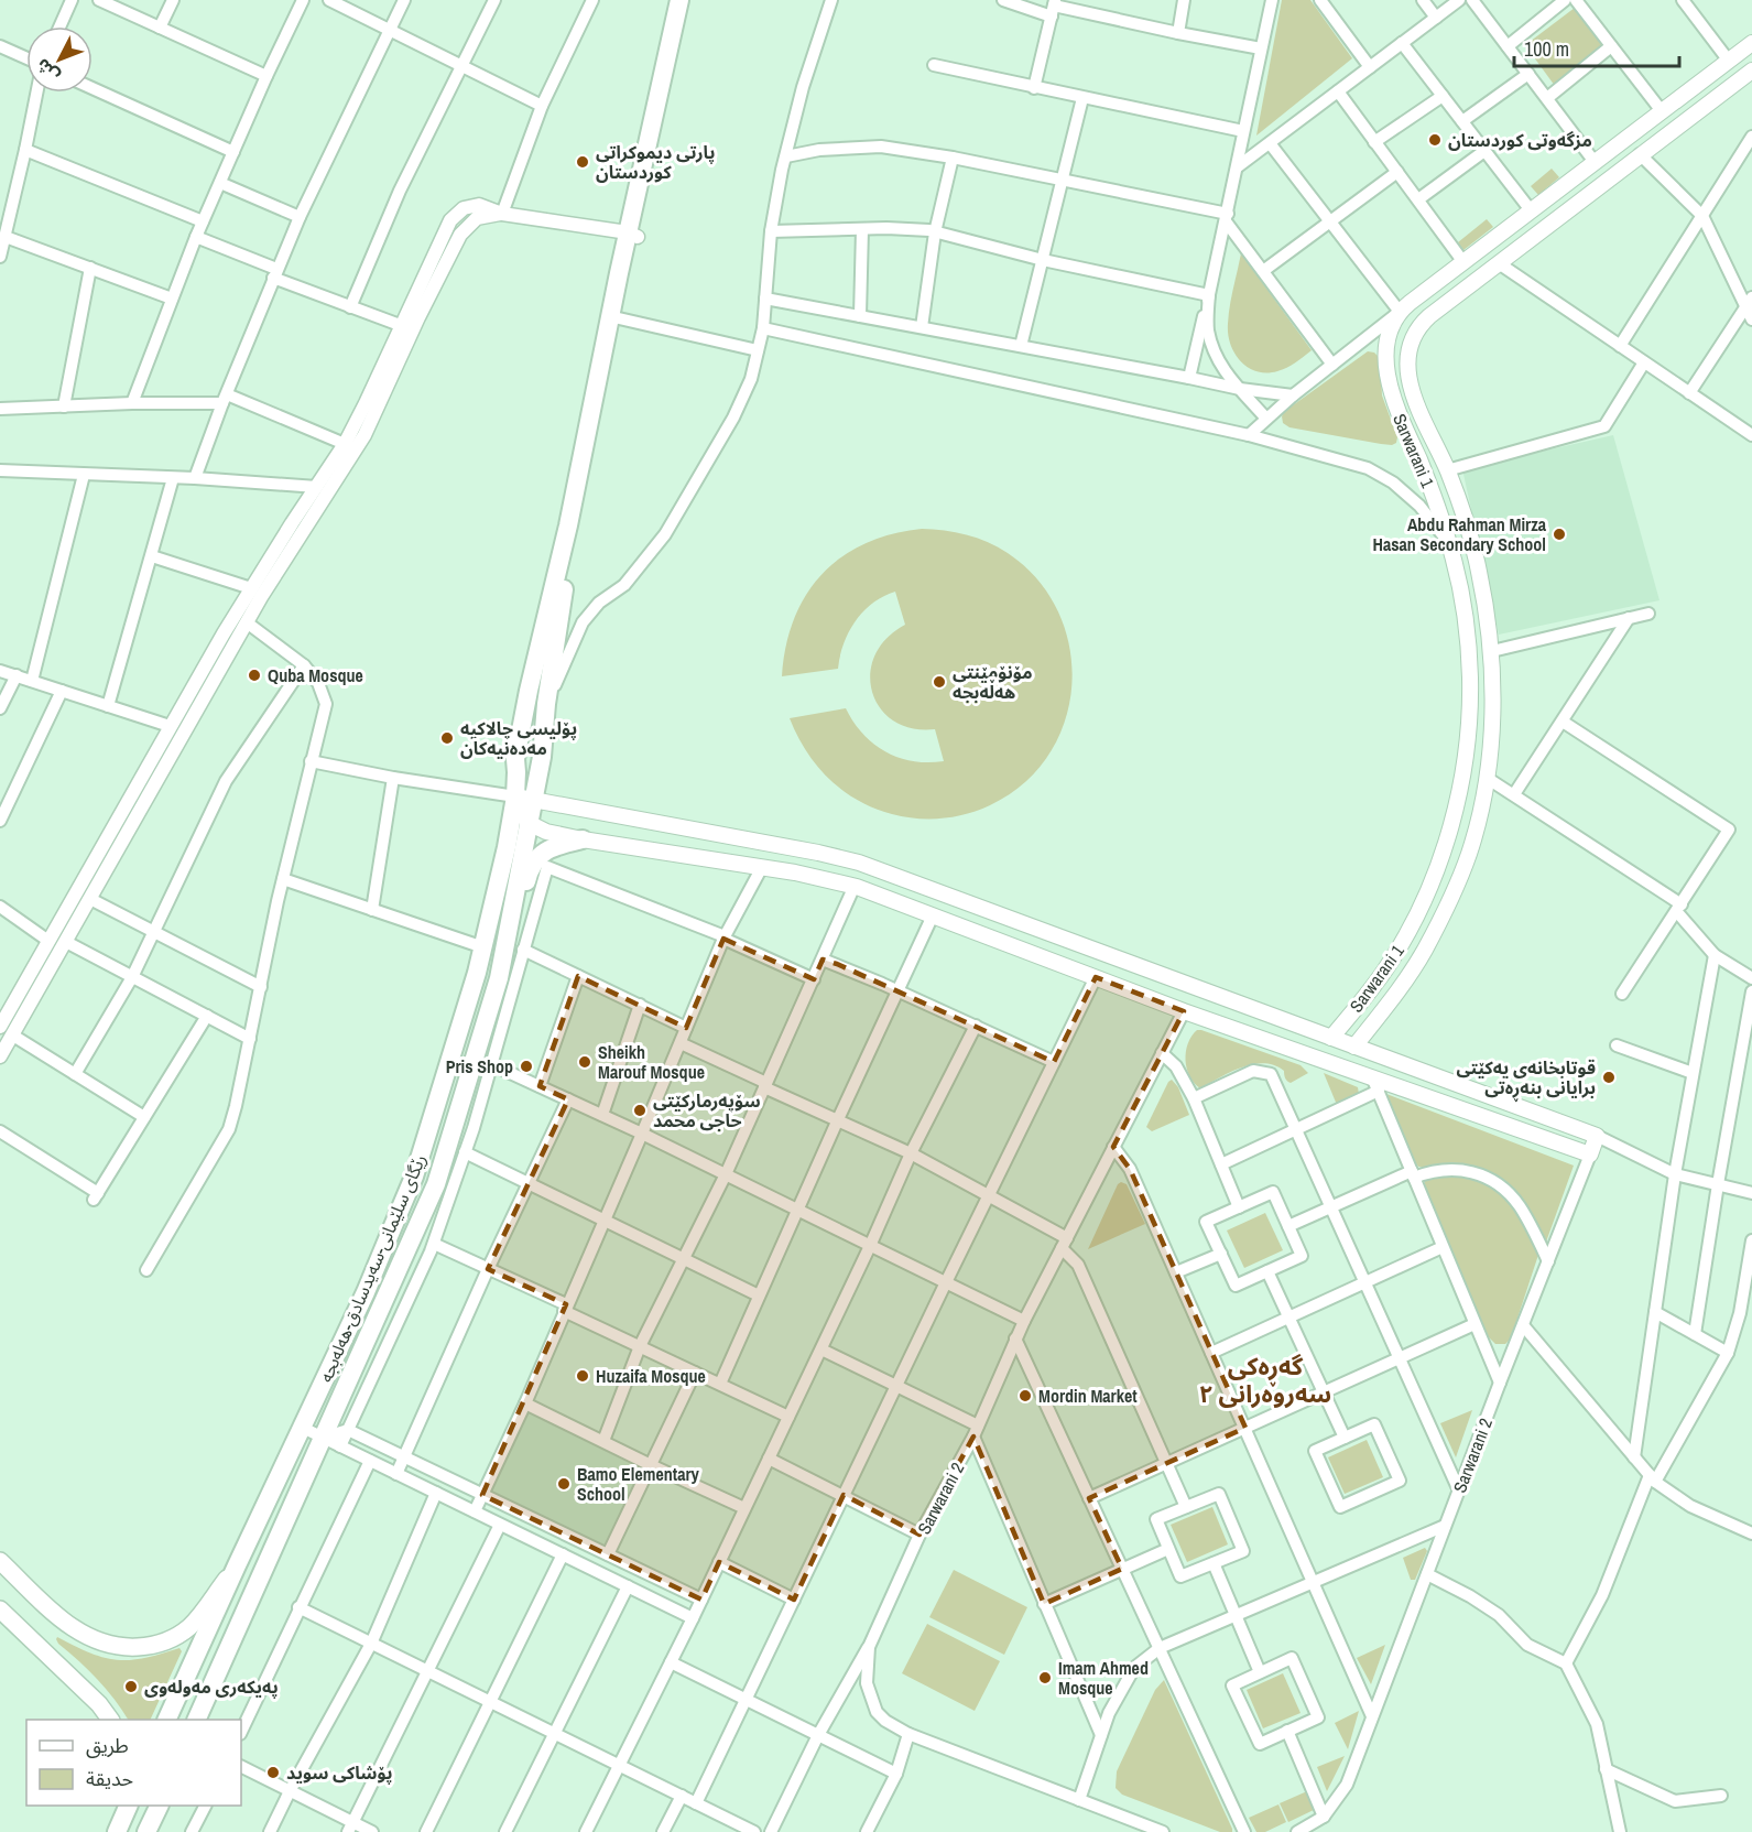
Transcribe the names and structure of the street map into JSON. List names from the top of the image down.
{
  "streets": {
    "highway": ["رێگای سلێمانی-سەیدسادق-هەلەبجە"],
    "main road": ["Sarwarani 1", "Sarwarani 2"]
  },
  "districts": ["گەڕەکی سەروەرانی ٢"],
  "places": [
    "مزگەوتی کوردستان",
    "پارتی دیموکراتی کوردستان",
    "Abdu Rahman Mirza Hasan Secondary School",
    "Quba Mosque",
    "مۆنۆمێنتی هەڵەبجە",
    "پۆلیسی چالاکیە مەدەنیەکان",
    "Sheikh Marouf Mosque",
    "Pris Shop",
    "قوتابخانەی یەکێتی برایانی بنەڕەتی",
    "سۆپەرمارکێتی حاجی محمد",
    "Huzaifa Mosque",
    "Mordin Market",
    "Bamo Elementary School",
    "Imam Ahmed Mosque",
    "پەیکەری مەولەوی",
    "پۆشاکی سوید"
  ],
  "legend": ["طريق", "حديقة"],
  "scale_bar": "100 m",
  "north": "bottom left"
}
